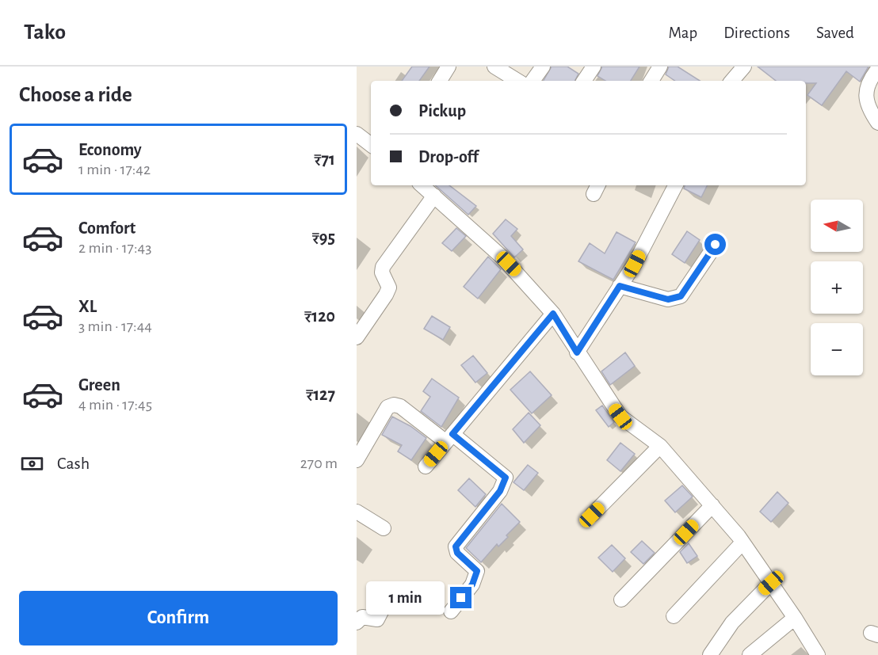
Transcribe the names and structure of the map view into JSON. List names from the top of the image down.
{
  "north": "left",
  "page": {
    "header": "Tako",
    "nav": ["Map", "Directions", "Saved"],
    "heading": "Choose a ride",
    "banner": ["Pickup", "Drop-off"],
    "list": [
      {
        "name": "Economy",
        "note": "1 min · 17:42",
        "value": "₹71"
      },
      {
        "name": "Comfort",
        "note": "2 min · 17:43",
        "value": "₹95"
      },
      {
        "name": "XL",
        "note": "3 min · 17:44",
        "value": "₹120"
      },
      {
        "name": "Green",
        "note": "4 min · 17:45",
        "value": "₹127"
      }
    ],
    "map_buttons": ["+", "−"],
    "pay": ["Cash", "270 m"],
    "buttons": "Confirm",
    "bubble": "1 min"
  }
}
